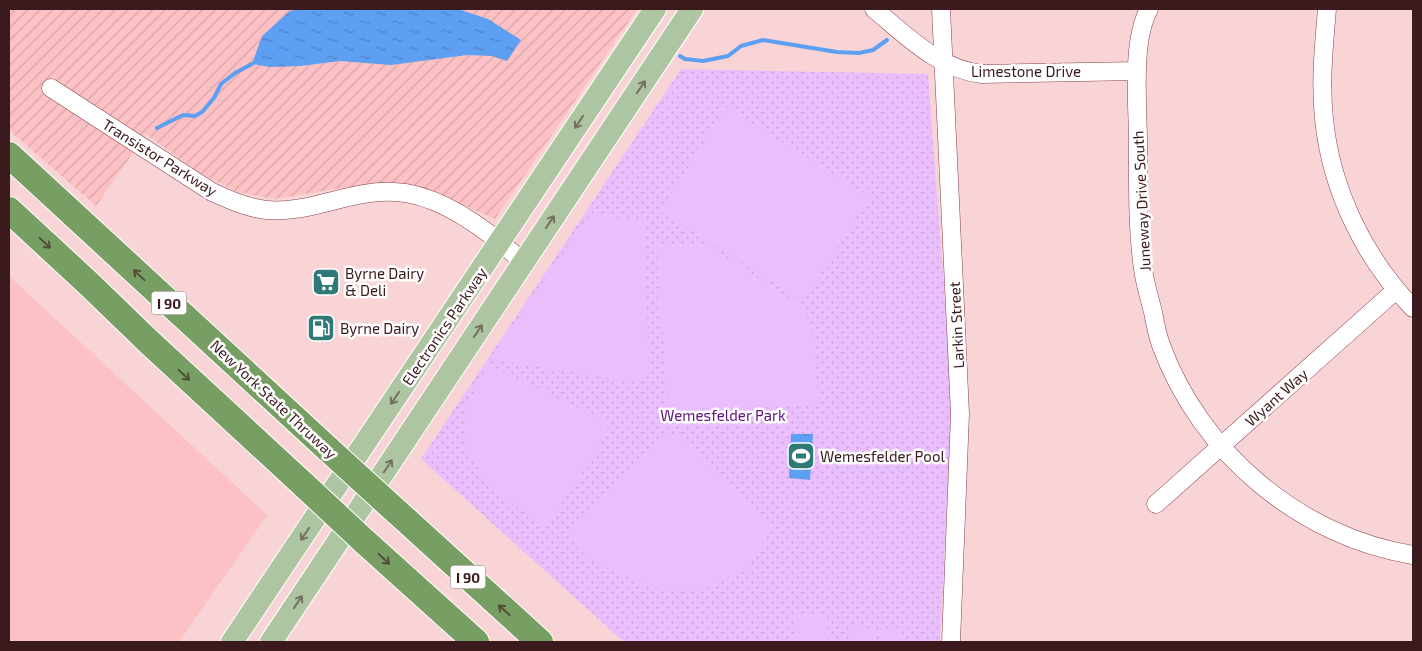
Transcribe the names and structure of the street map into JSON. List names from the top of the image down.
{
  "streets": {
    "highway": ["I 90", "New York State Thruway"],
    "main road": ["Electronics Parkway"],
    "street": [
      "Limestone Drive",
      "Transistor Parkway",
      "Juneway Drive South",
      "Larkin Street",
      "Wyant Way"
    ]
  },
  "crossings": [
    ["Limestone Drive", "Juneway Drive South"],
    ["Limestone Drive", "Larkin Street"],
    ["Transistor Parkway", "Electronics Parkway"],
    ["Juneway Drive South", "Wyant Way"]
  ],
  "parks": ["Wemesfelder Park"],
  "places": {
    "supermarket": ["Byrne Dairy & Deli"],
    "fuel station": ["Byrne Dairy"],
    "sports": ["Wemesfelder Pool"]
  }
}
